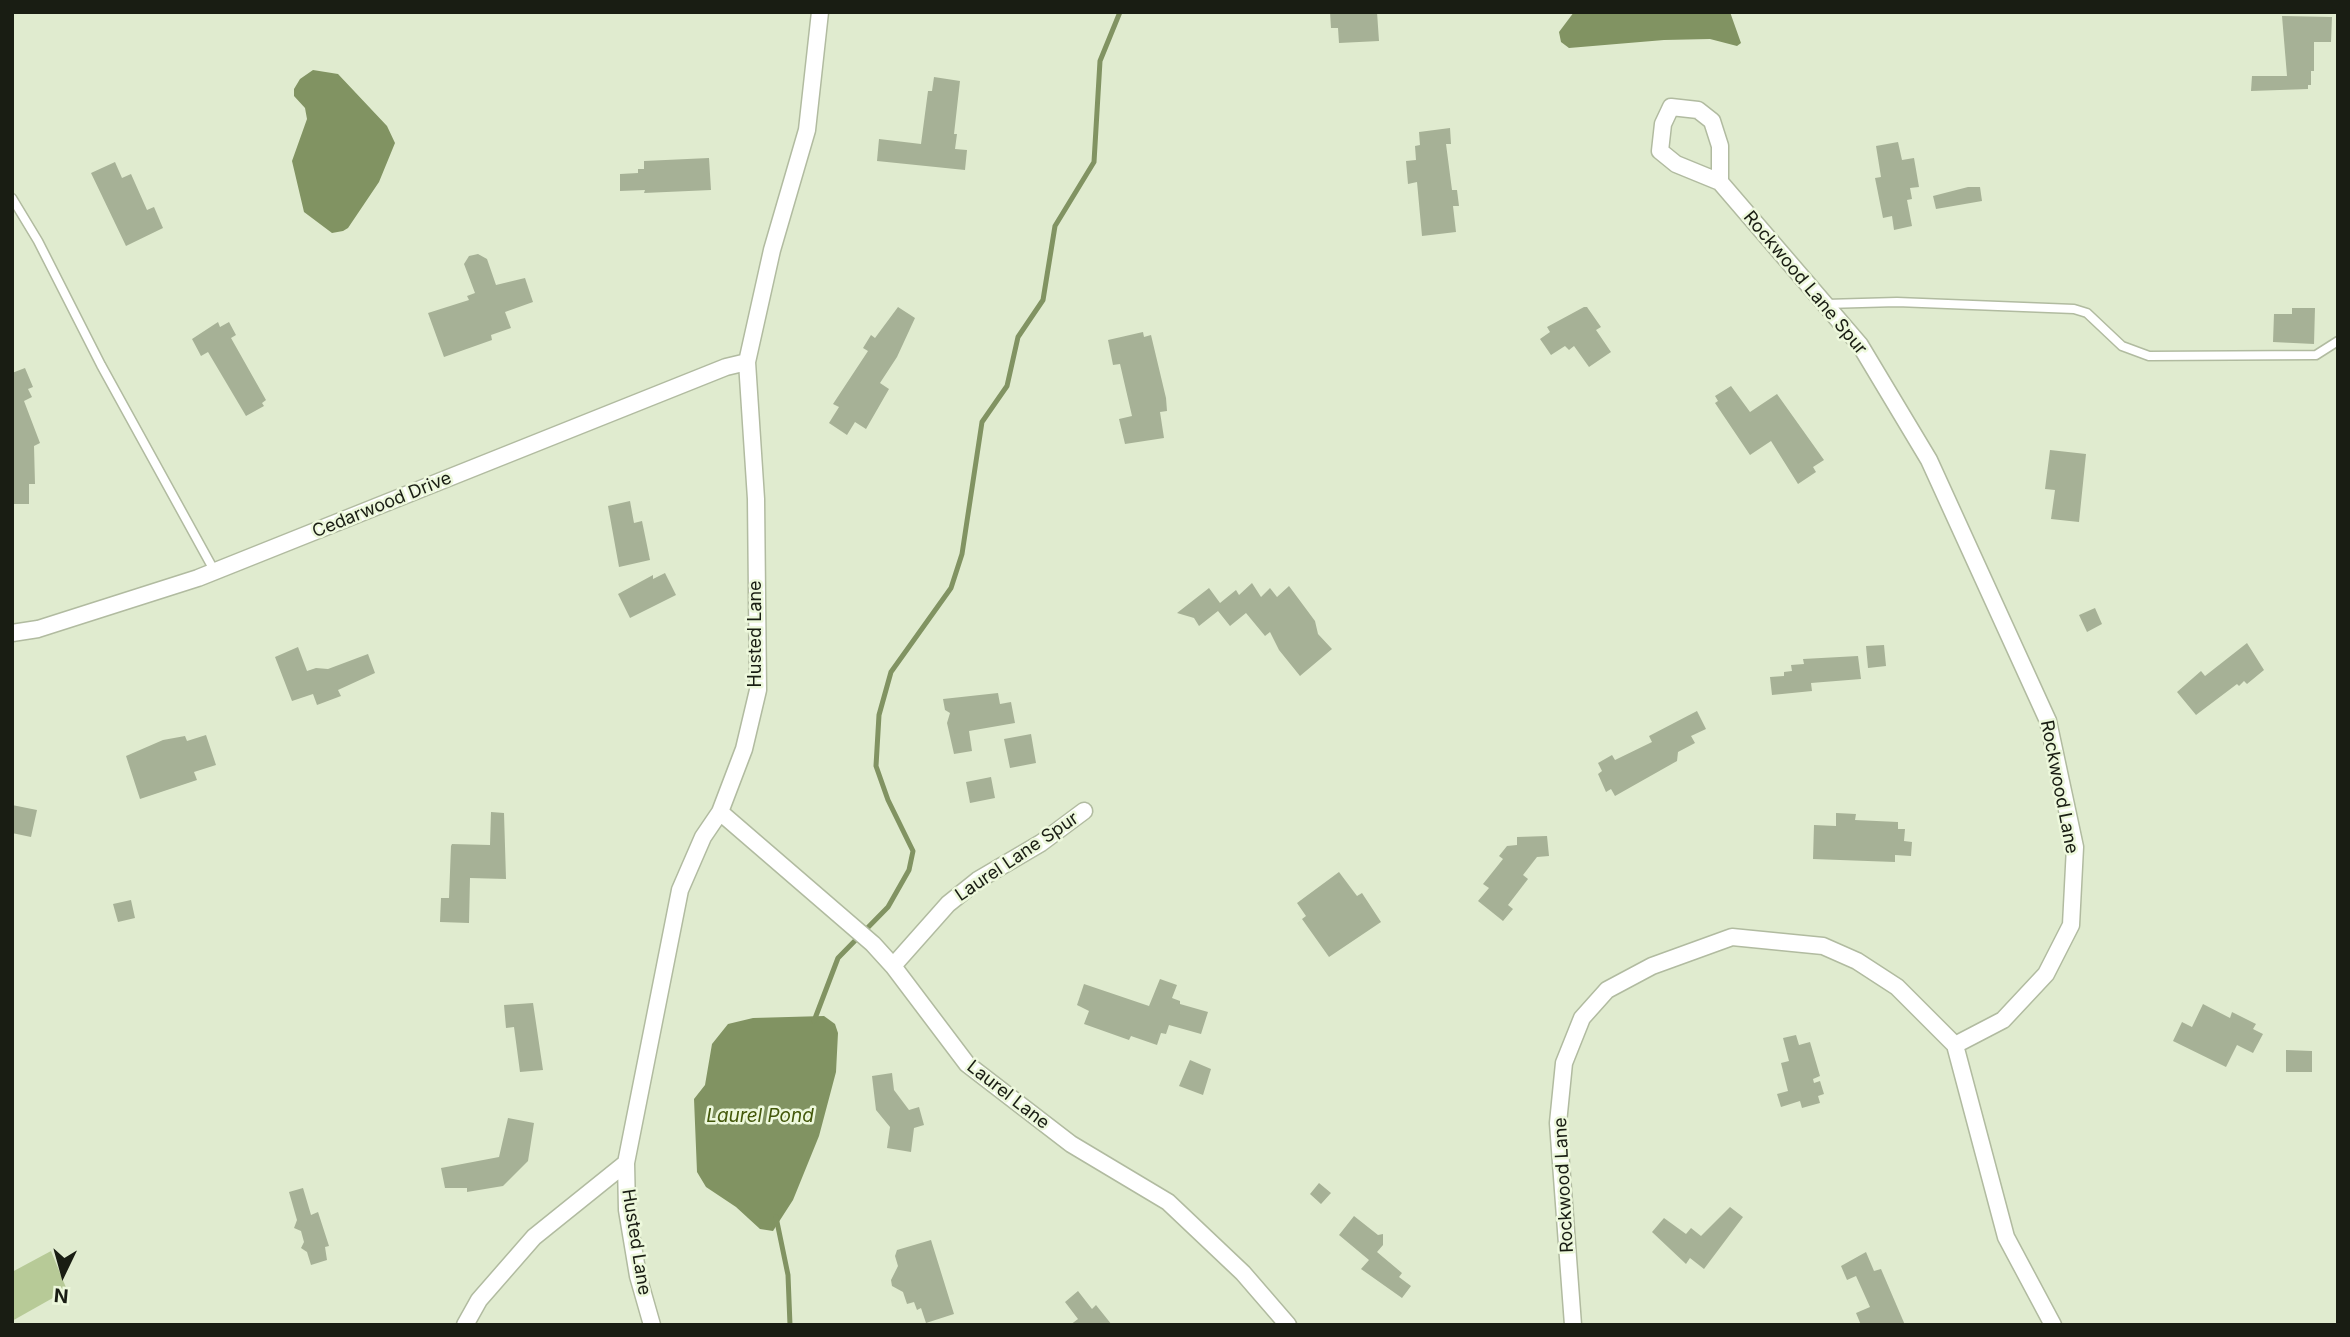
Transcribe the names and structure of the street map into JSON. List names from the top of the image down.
{
  "streets": {
    "street": [
      "Rockwood Lane Spur",
      "Cedarwood Drive",
      "Husted Lane",
      "Rockwood Lane",
      "Laurel Lane Spur",
      "Laurel Lane"
    ]
  },
  "crossings": [
    ["Rockwood Lane Spur", "Rockwood Lane"],
    ["Cedarwood Drive", "Husted Lane"],
    ["Husted Lane", "Laurel Lane"],
    ["Laurel Lane Spur", "Laurel Lane"]
  ],
  "water": ["Laurel Pond"],
  "north": "bottom"
}
